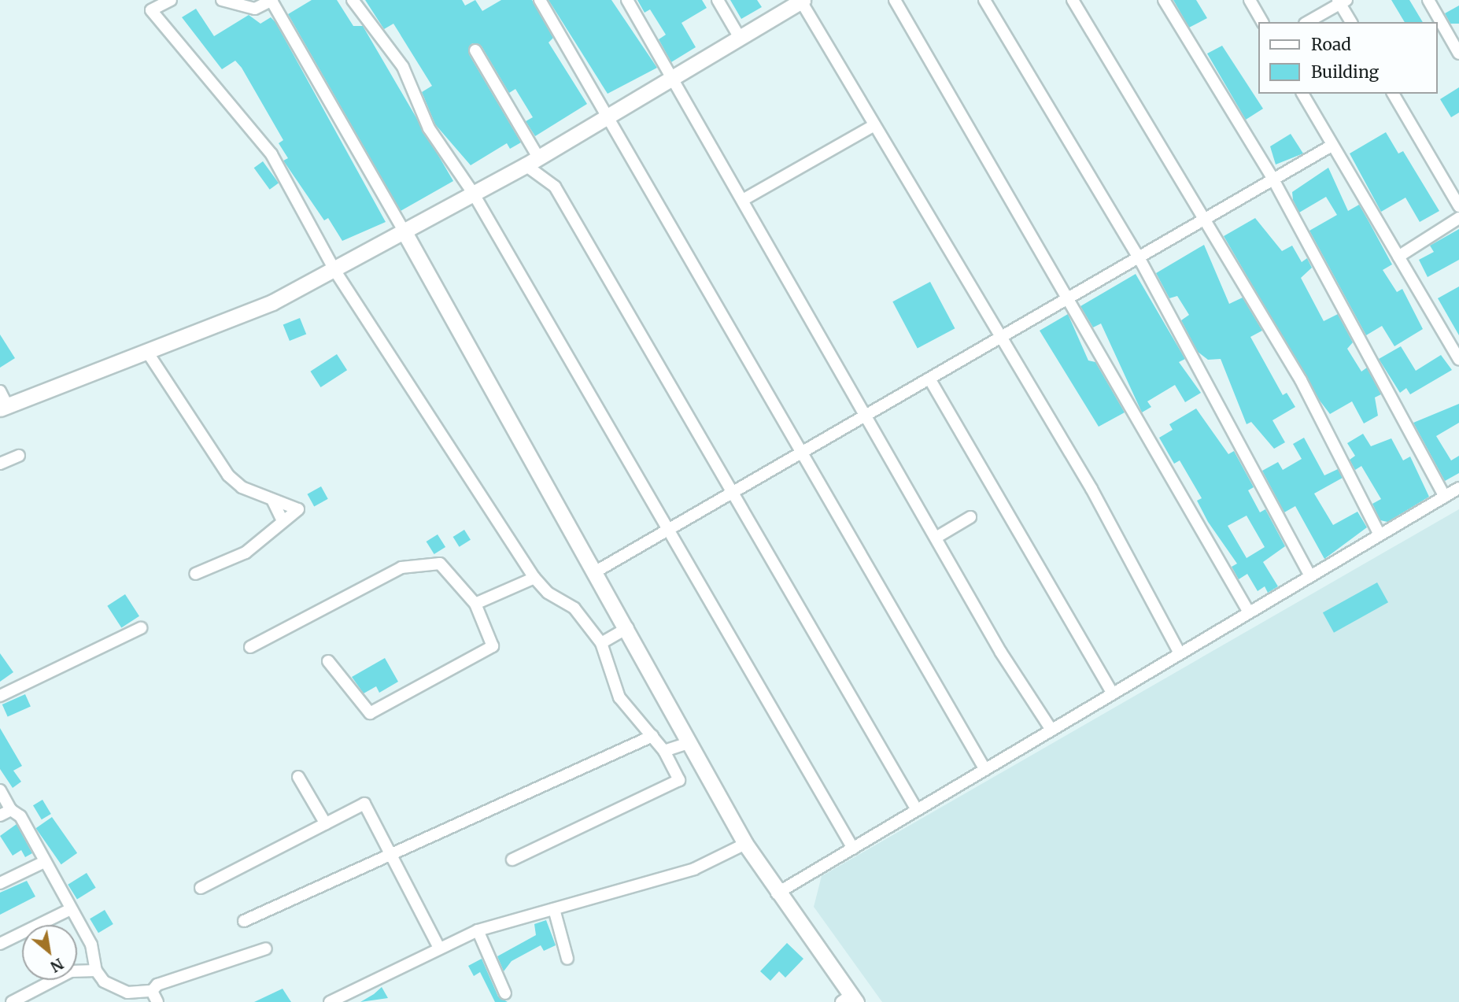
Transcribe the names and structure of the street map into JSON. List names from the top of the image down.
{
  "legend": ["Road", "Building"],
  "north": "bottom right"
}
